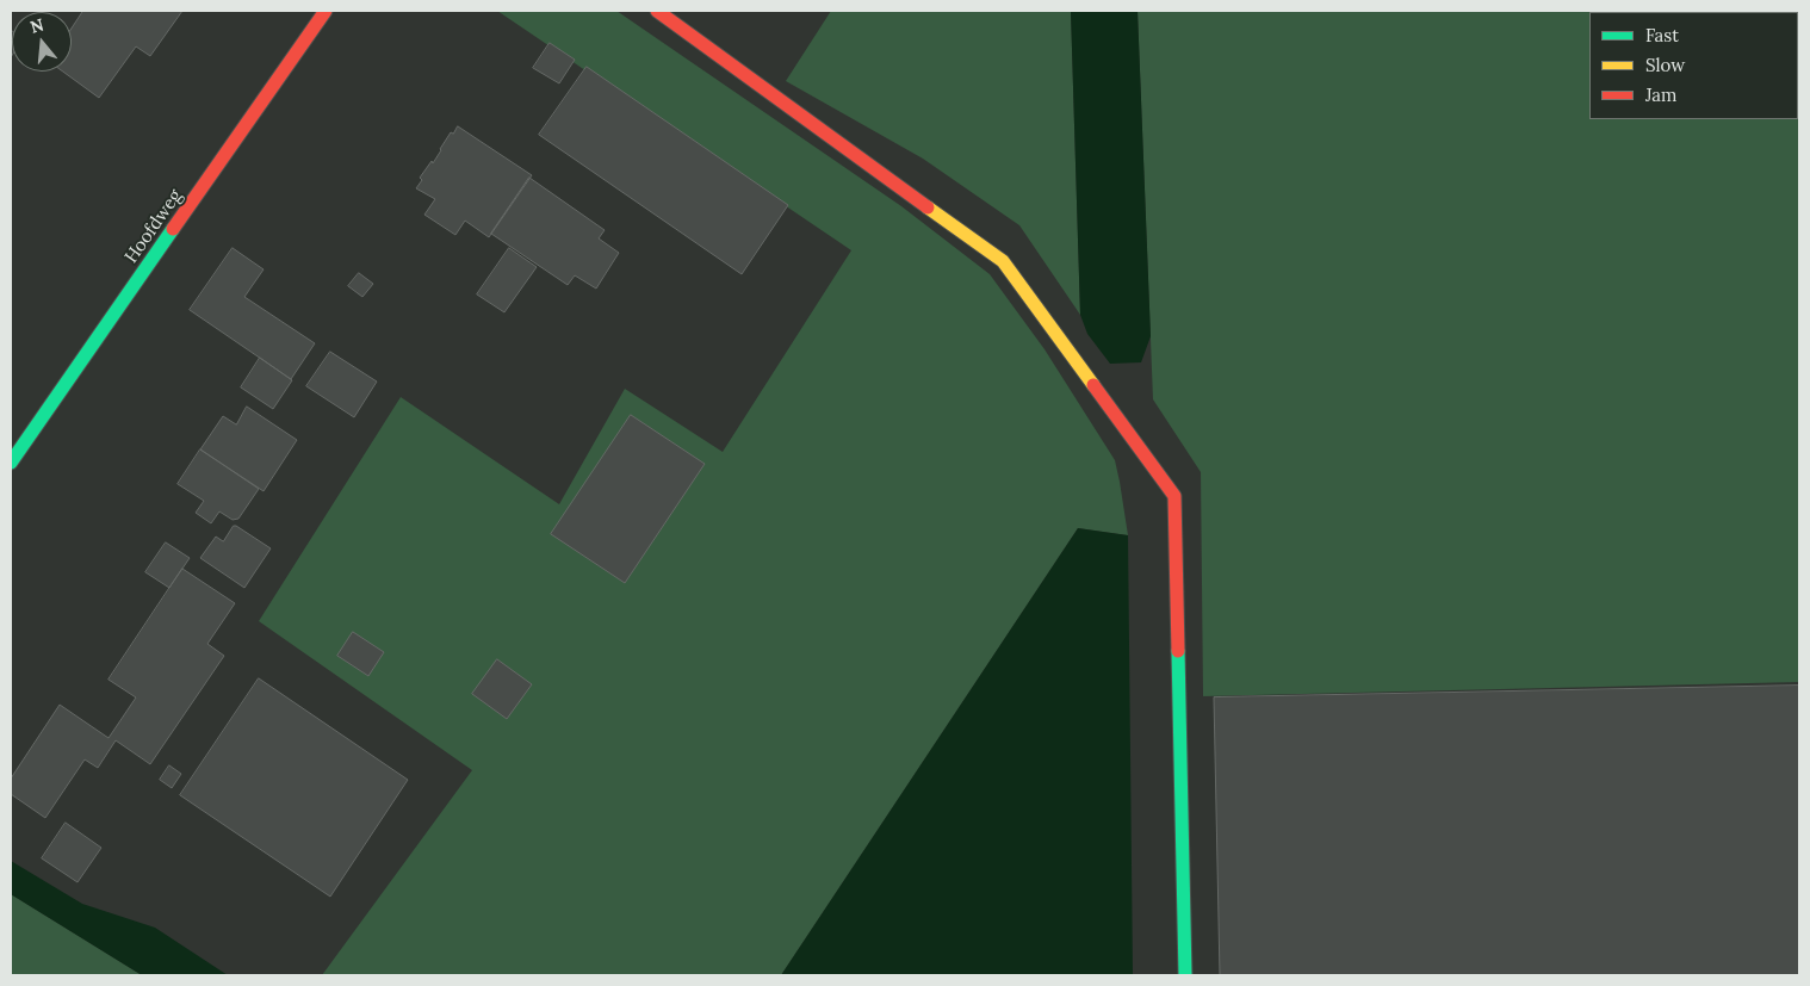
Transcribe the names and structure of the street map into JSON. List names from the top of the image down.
{
  "streets": {
    "street": ["Hoofdweg"]
  },
  "legend": ["Fast", "Slow", "Jam"],
  "north": "top"
}
